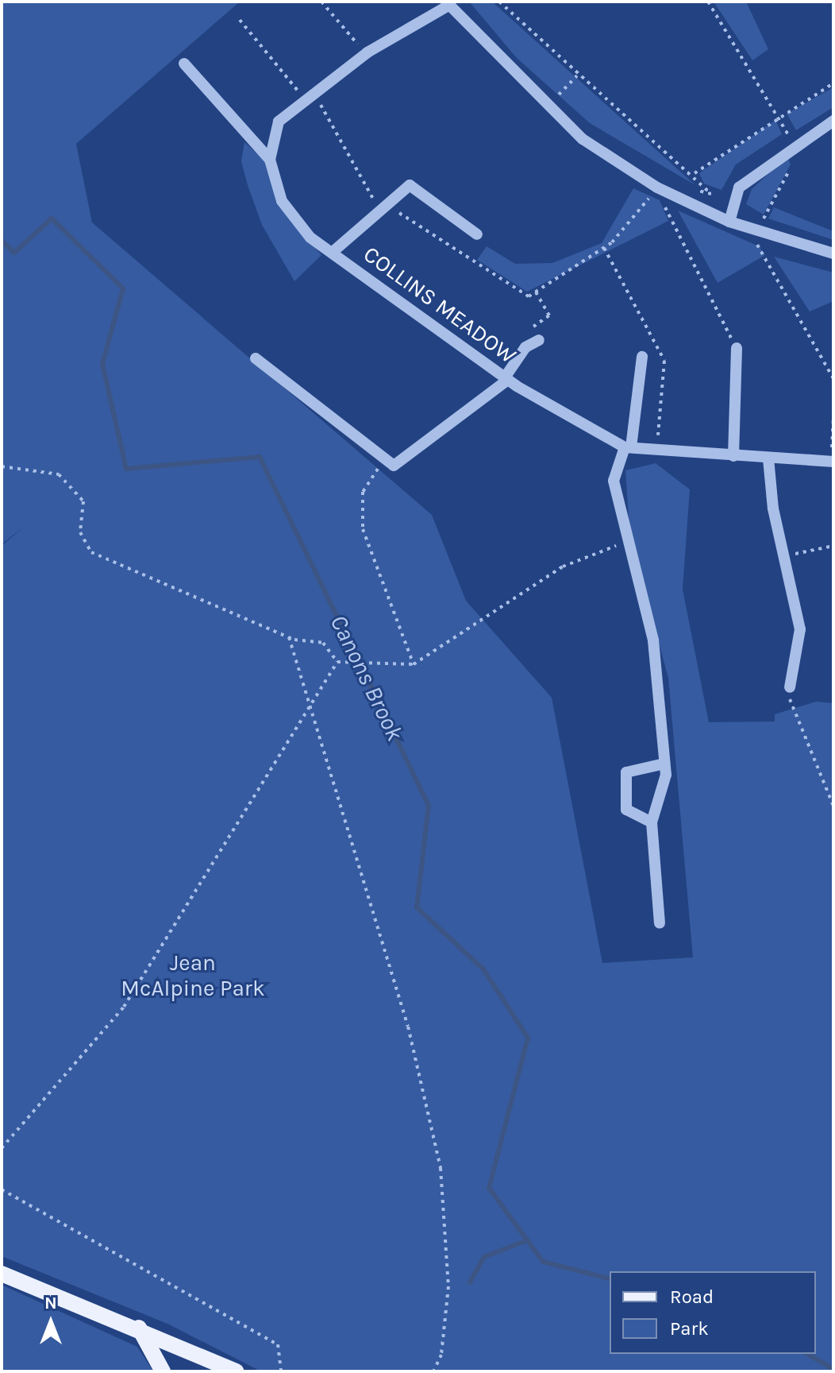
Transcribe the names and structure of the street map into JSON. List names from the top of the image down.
{
  "streets": {
    "street": ["COLLINS MEADOW"]
  },
  "water": ["Canons Brook"],
  "parks": ["Jean McAlpine Park"],
  "legend": ["Road", "Park"],
  "north": "top"
}
